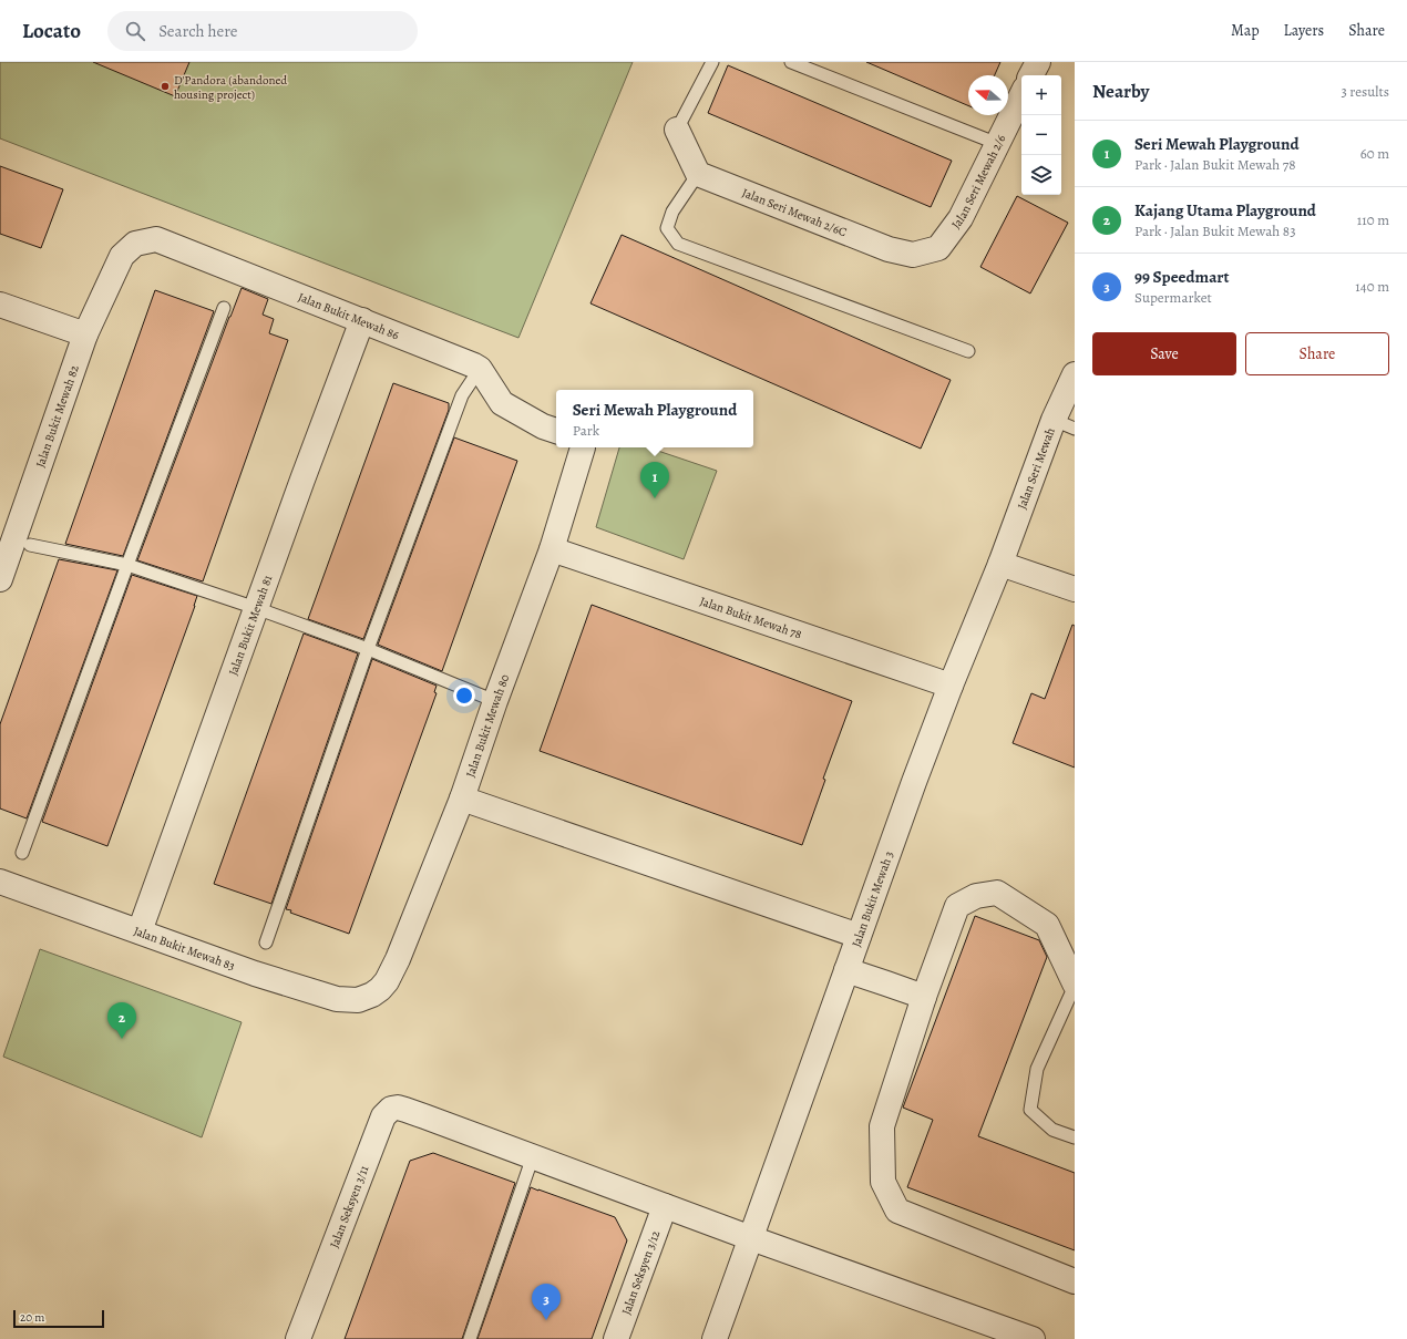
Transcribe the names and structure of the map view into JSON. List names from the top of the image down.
{
  "streets": {
    "street": [
      "Jalan Seri Mewah 2/6",
      "Jalan Seri Mewah 2/6C",
      "Jalan Bukit Mewah 86",
      "Jalan Bukit Mewah 82",
      "Jalan Seri Mewah",
      "Jalan Bukit Mewah 78",
      "Jalan Bukit Mewah 81",
      "Jalan Bukit Mewah 80",
      "Jalan Bukit Mewah 3",
      "Jalan Bukit Mewah 83",
      "Jalan Seksyen 3/11",
      "Jalan Seksyen 3/12"
    ]
  },
  "crossings": [
    ["Jalan Seri Mewah 2/6", "Jalan Seri Mewah 2/6C"],
    ["Jalan Bukit Mewah 86", "Jalan Bukit Mewah 82"],
    ["Jalan Bukit Mewah 86", "Jalan Bukit Mewah 81"],
    ["Jalan Seri Mewah", "Jalan Bukit Mewah 3"],
    ["Jalan Bukit Mewah 78", "Jalan Bukit Mewah 80"],
    ["Jalan Bukit Mewah 78", "Jalan Bukit Mewah 3"],
    ["Jalan Bukit Mewah 81", "Jalan Bukit Mewah 83"],
    ["Jalan Bukit Mewah 80", "Jalan Bukit Mewah 83"]
  ],
  "places": ["D'Pandora (abandoned housing project)"],
  "scale_bar": "20 m",
  "north": "left",
  "page": {
    "header": "Locato",
    "search": "Search here",
    "nav": ["Map", "Layers", "Share"],
    "heading": ["Nearby", "3 results"],
    "map_buttons": ["+", "−"],
    "list": [
      {
        "mark": "1",
        "name": "Seri Mewah Playground",
        "note": "Park · Jalan Bukit Mewah 78",
        "value": "60 m"
      },
      {
        "mark": "2",
        "name": "Kajang Utama Playground",
        "note": "Park · Jalan Bukit Mewah 83",
        "value": "110 m"
      },
      {
        "mark": "3",
        "name": "99 Speedmart",
        "note": "Supermarket",
        "value": "140 m"
      }
    ],
    "buttons": ["Save", "Share"],
    "popup": ["Seri Mewah Playground", "Park"],
    "pins": ["1", "2", "3"],
    "scale": "20 m"
  }
}
